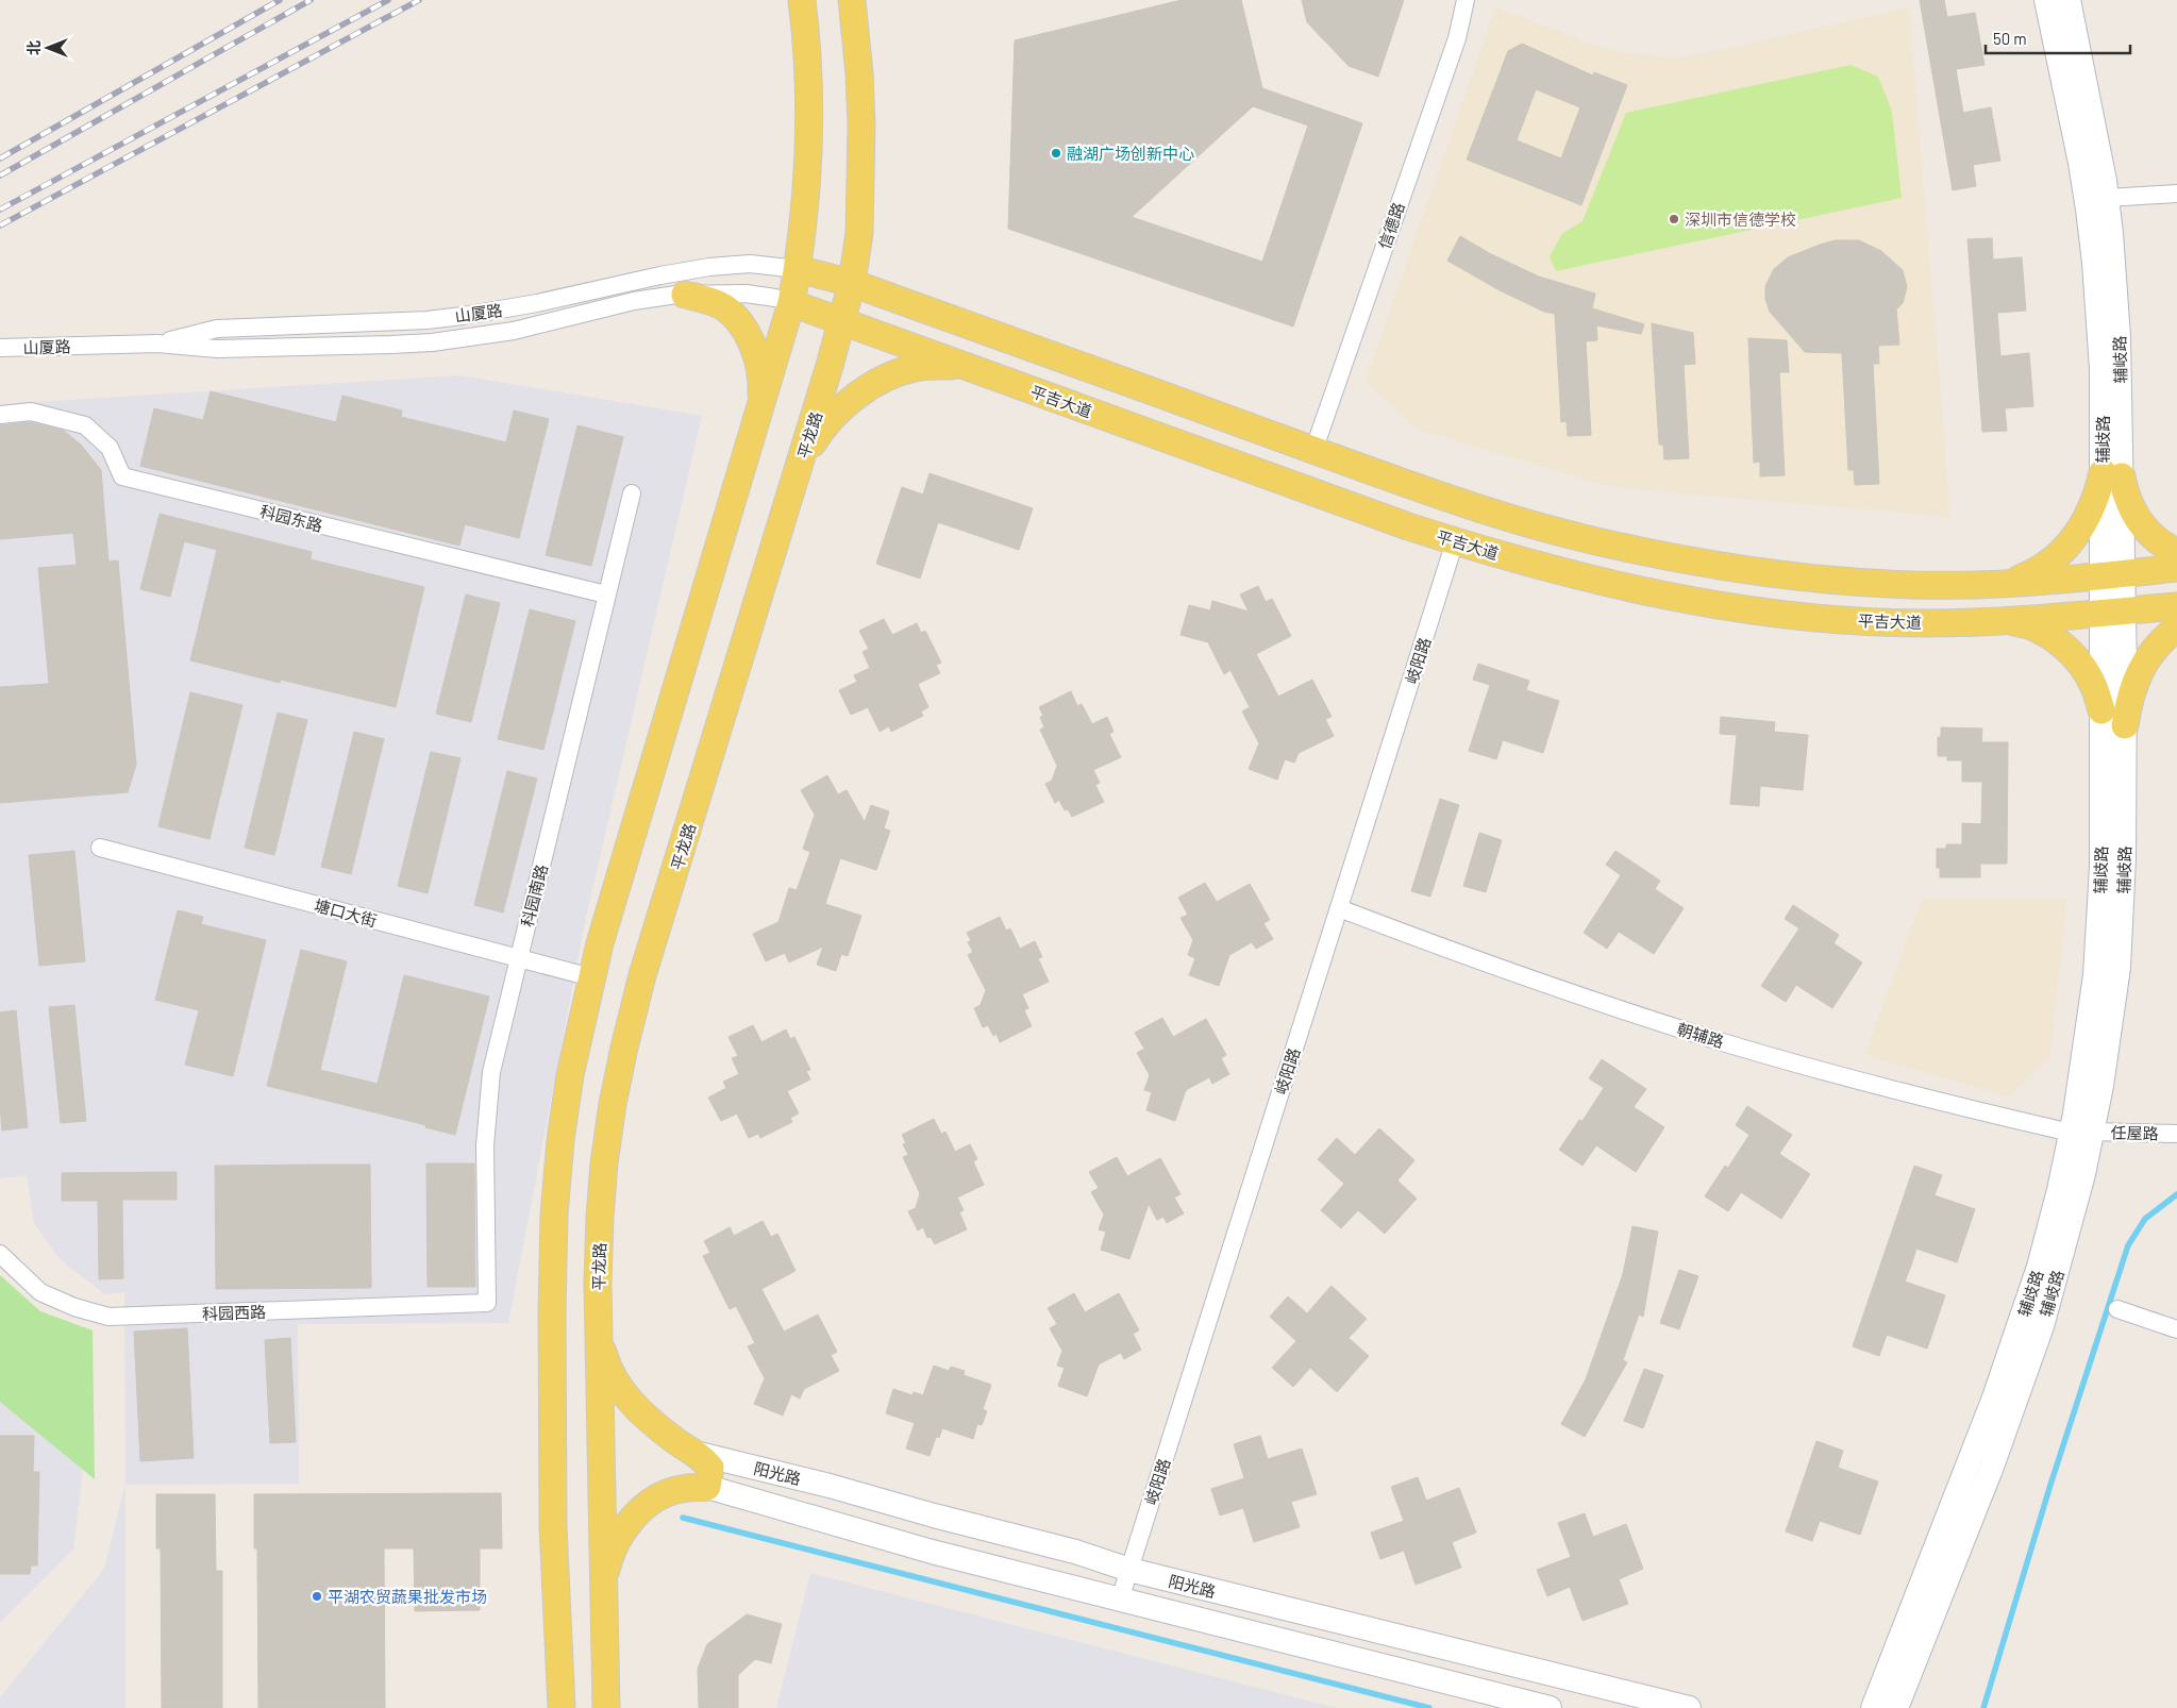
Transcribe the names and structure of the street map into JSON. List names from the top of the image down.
{
  "streets": {
    "main road": ["平吉大道", "平龙路"],
    "street": [
      "信德路",
      "山厦路",
      "辅岐路",
      "辅歧路",
      "科园东路",
      "岐阳路",
      "科园南路",
      "塘口大街",
      "朝辅路",
      "任屋路",
      "科园西路",
      "阳光路"
    ]
  },
  "crossings": [
    ["山厦路", "平吉大道"],
    ["辅岐路", "平吉大道"],
    ["辅岐路", "辅歧路"],
    ["辅岐路", "朝辅路"],
    ["辅岐路", "任屋路"],
    ["平吉大道", "平龙路"],
    ["平吉大道", "辅歧路"],
    ["平吉大道", "岐阳路"],
    ["辅歧路", "朝辅路"],
    ["辅歧路", "任屋路"],
    ["科园东路", "科园南路"],
    ["岐阳路", "朝辅路"],
    ["岐阳路", "阳光路"],
    ["科园南路", "塘口大街"],
    ["科园南路", "科园西路"],
    ["朝辅路", "任屋路"]
  ],
  "places": ["融湖广场创新中心", "深圳市信德学校", "平湖农贸蔬果批发市场"],
  "scale_bar": "50 m",
  "north": "left"
}
